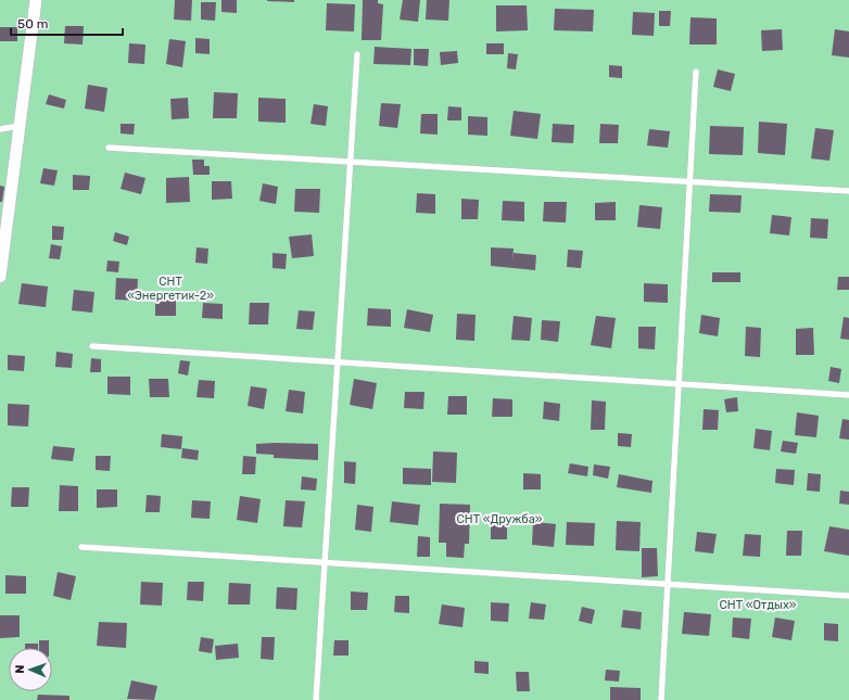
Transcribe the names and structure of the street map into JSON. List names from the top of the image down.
{
  "parks": ["СНТ «Энергетик-2»", "СНТ «Дружба»", "СНТ «Отдых»"],
  "scale_bar": "50 m",
  "north": "left"
}
